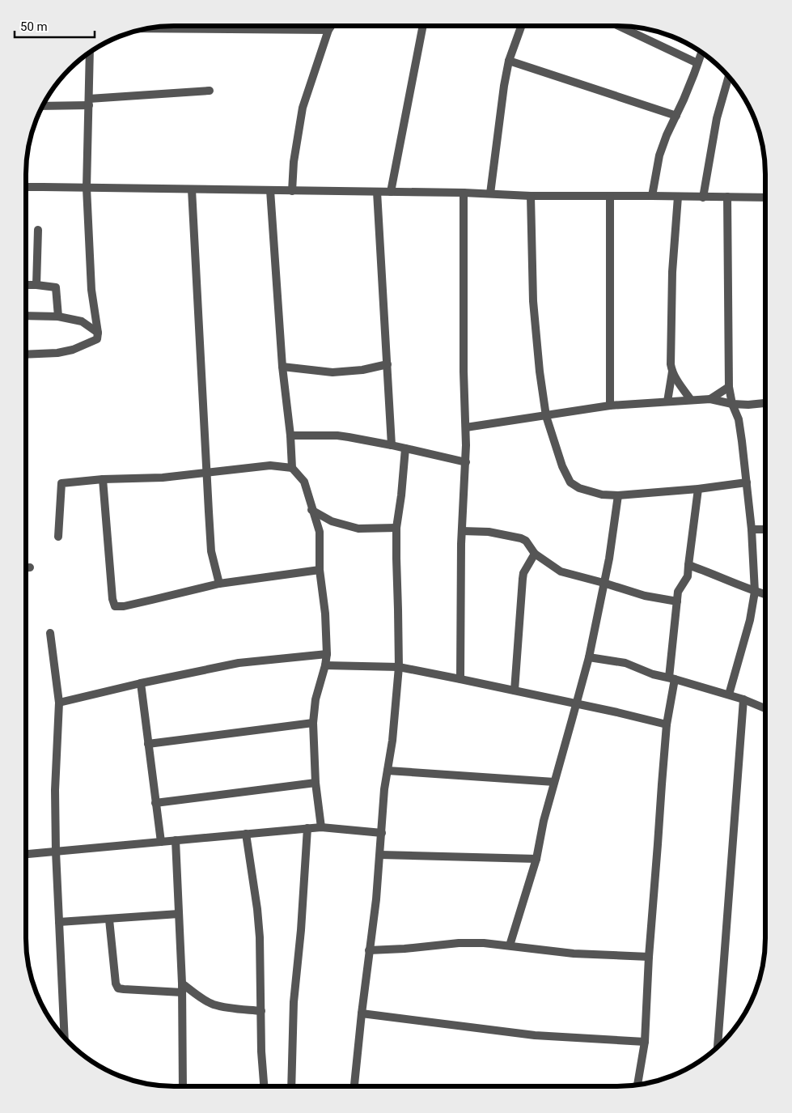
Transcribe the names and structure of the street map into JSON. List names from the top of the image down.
{
  "scale_bar": "50 m"
}
